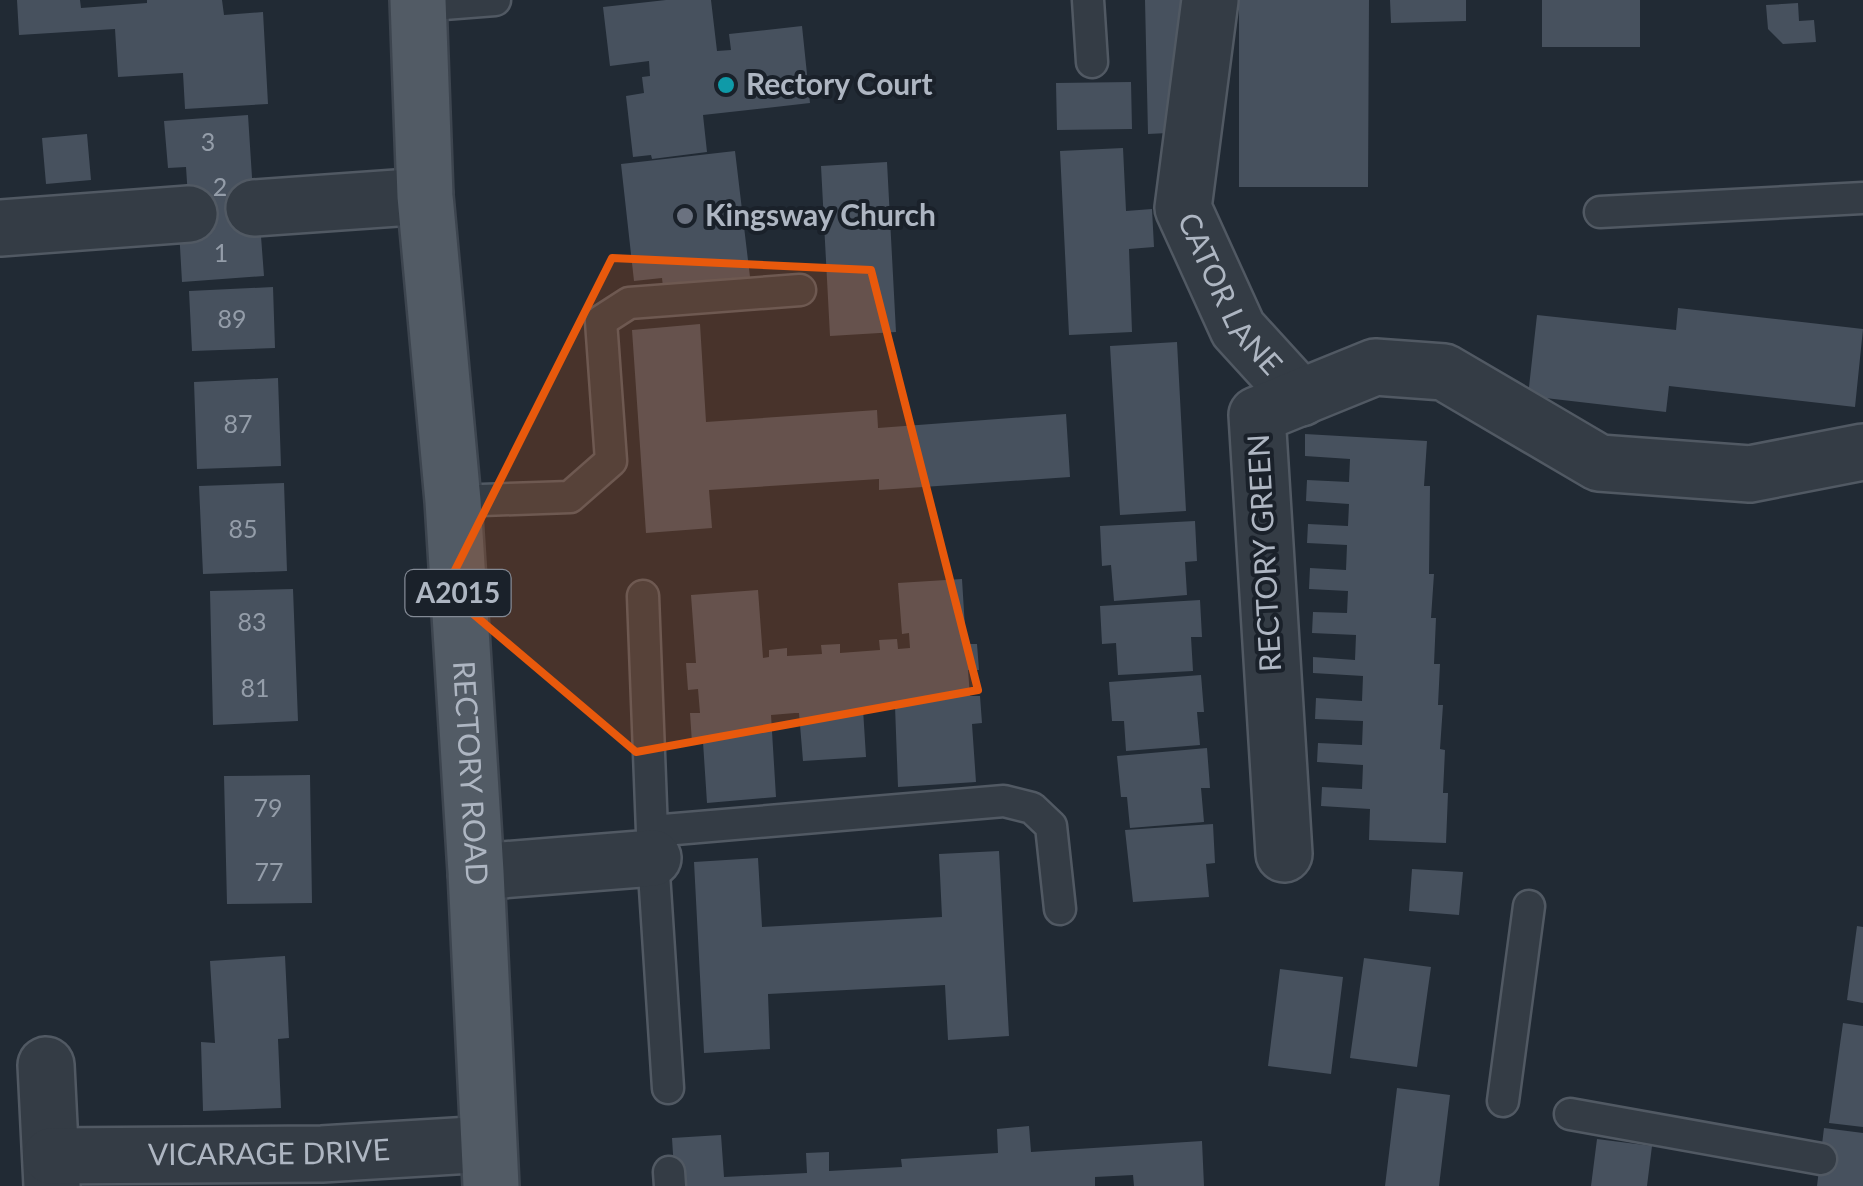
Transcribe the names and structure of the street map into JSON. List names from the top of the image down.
{
  "streets": {
    "main road": ["A2015", "RECTORY ROAD"],
    "street": ["CATOR LANE", "RECTORY GREEN", "VICARAGE DRIVE"]
  },
  "crossings": [
    ["CATOR LANE", "RECTORY GREEN"],
    ["RECTORY ROAD", "VICARAGE DRIVE"]
  ],
  "places": ["Rectory Court", "Kingsway Church"],
  "house_numbers": [
    "3",
    "2",
    "1",
    "89",
    "87",
    "85",
    "83",
    "81",
    "79",
    "77"
  ]
}
